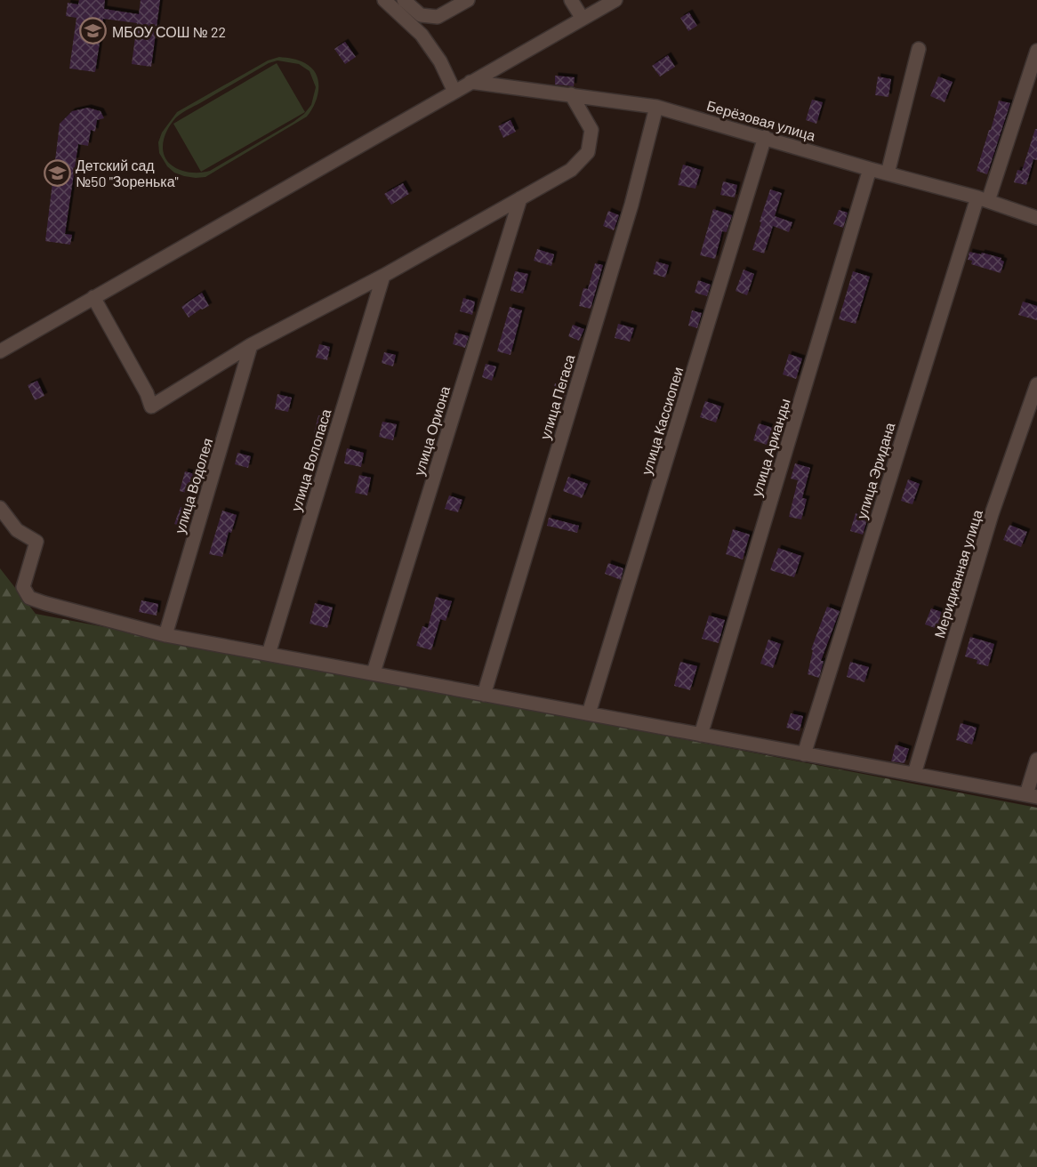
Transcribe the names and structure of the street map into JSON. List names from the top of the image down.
{
  "streets": {
    "street": [
      "Берёзовая улица",
      "улица Пегаса",
      "улица Кассиопеи",
      "улица Ориона",
      "улица Арианды",
      "улица Волопаса",
      "улица Эридана",
      "улица Водолея",
      "Меридианная улица"
    ]
  },
  "crossings": [
    ["Берёзовая улица", "улица Пегаса"],
    ["Берёзовая улица", "улица Кассиопеи"],
    ["Берёзовая улица", "улица Арианды"],
    ["Берёзовая улица", "улица Эридана"]
  ],
  "places": {
    "school or university": ["МБОУ СОШ № 22", "Детский сад №50 \"Зоренька\""]
  }
}
